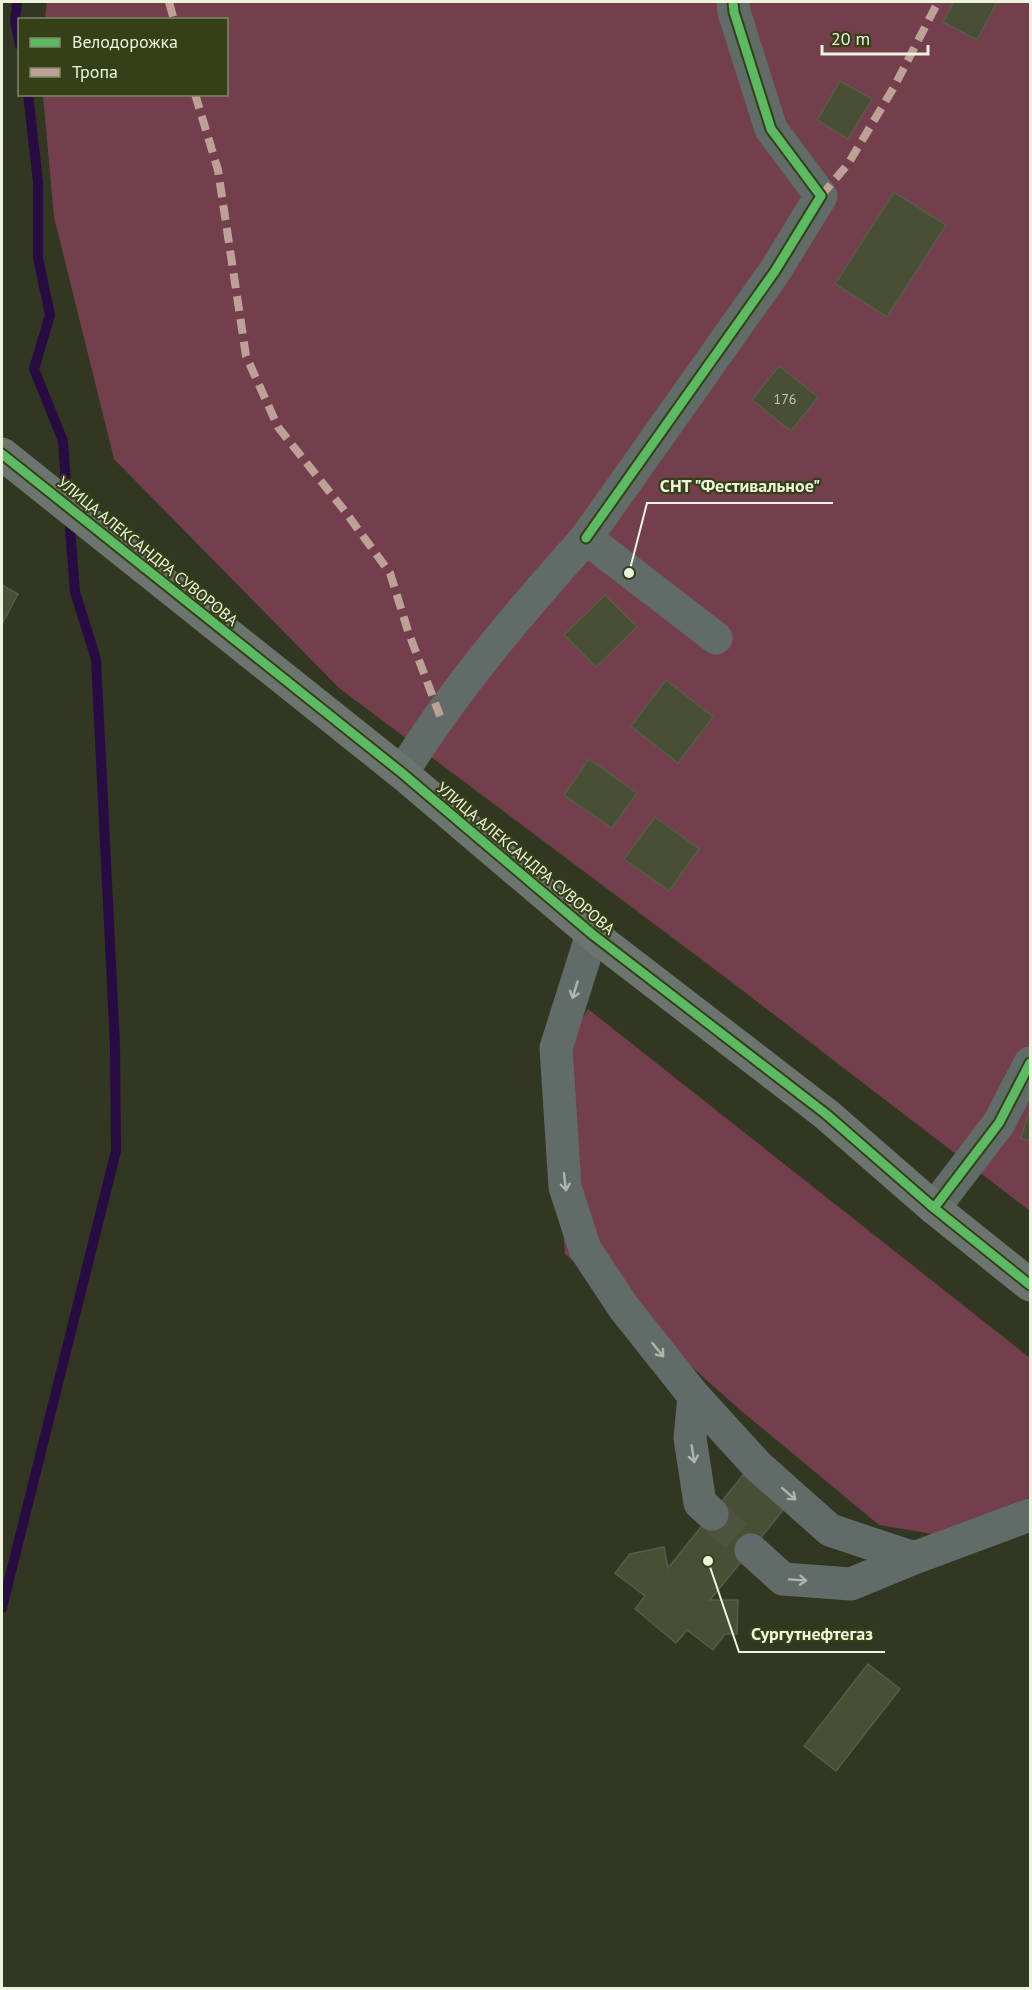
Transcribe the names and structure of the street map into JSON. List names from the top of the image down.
{
  "streets": {
    "main road": ["УЛИЦА АЛЕКСАНДРА СУВОРОВА"]
  },
  "places": ["СНТ \"Фестивальное\"", "Сургутнефтегаз"],
  "house_numbers": ["176"],
  "legend": ["Велодорожка", "Тропа"],
  "scale_bar": "20 m"
}
